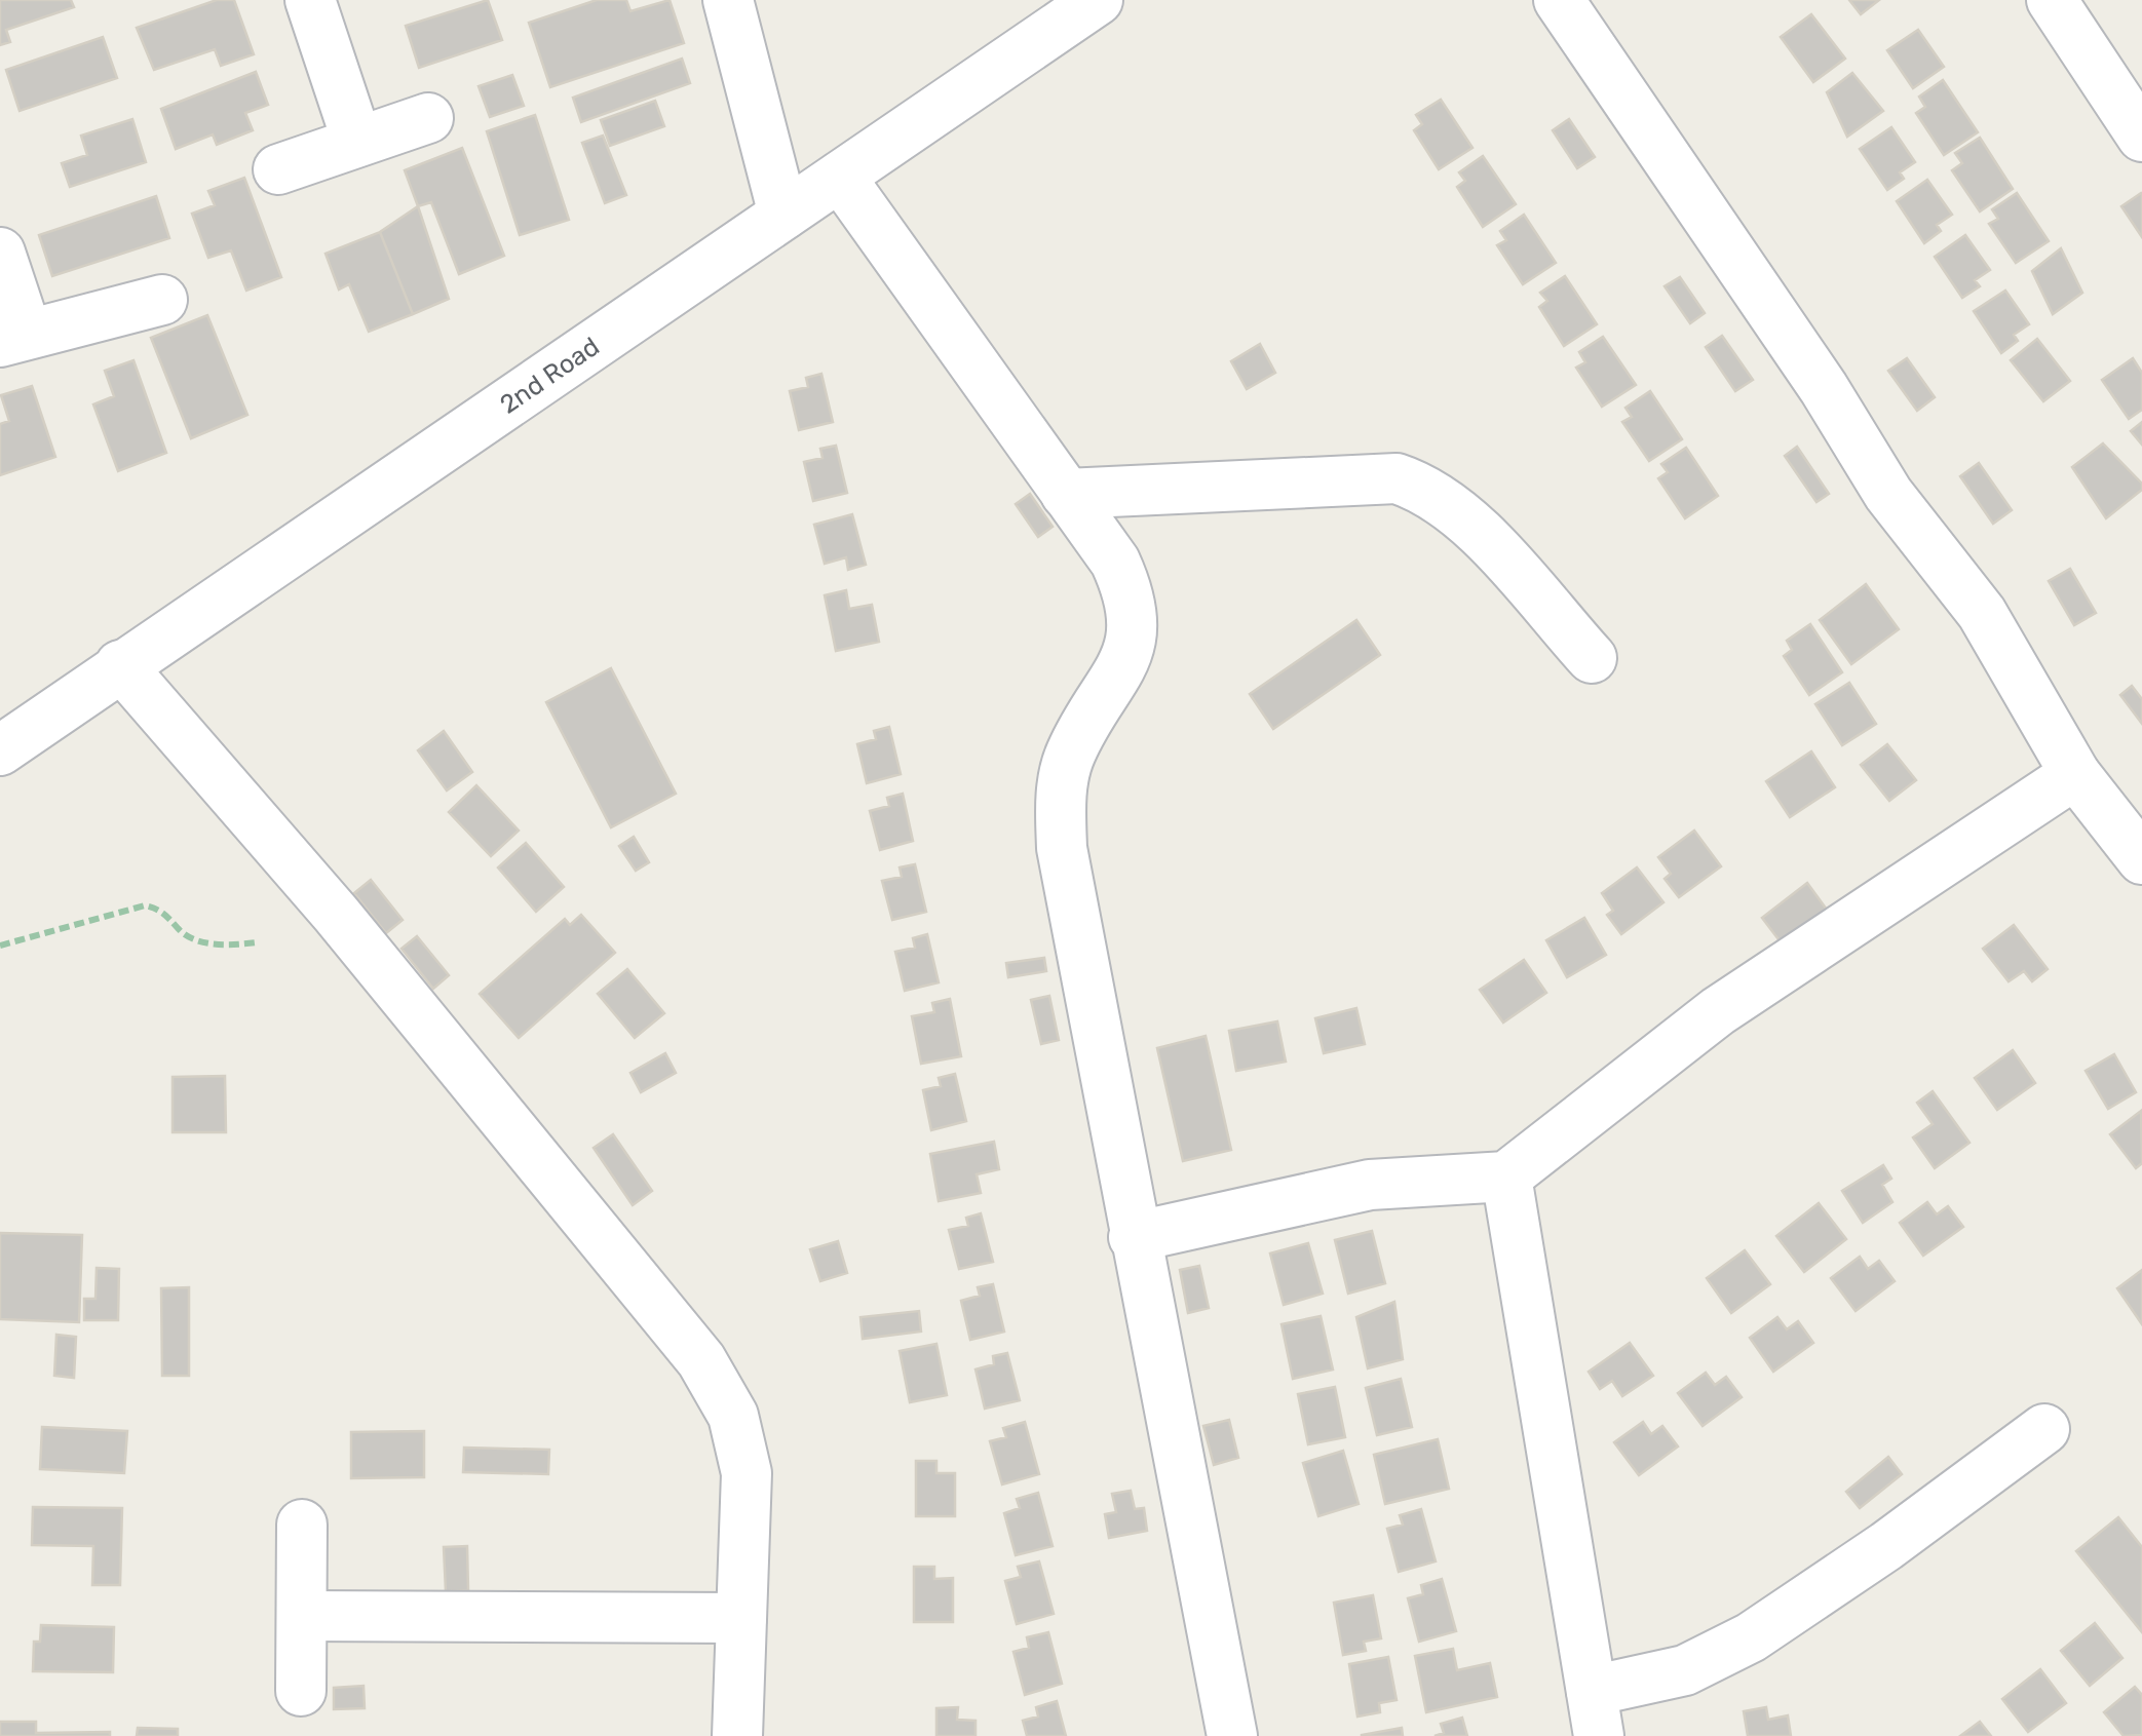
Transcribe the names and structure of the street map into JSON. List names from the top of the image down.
{
  "streets": {
    "street": ["2nd Road"]
  }
}
